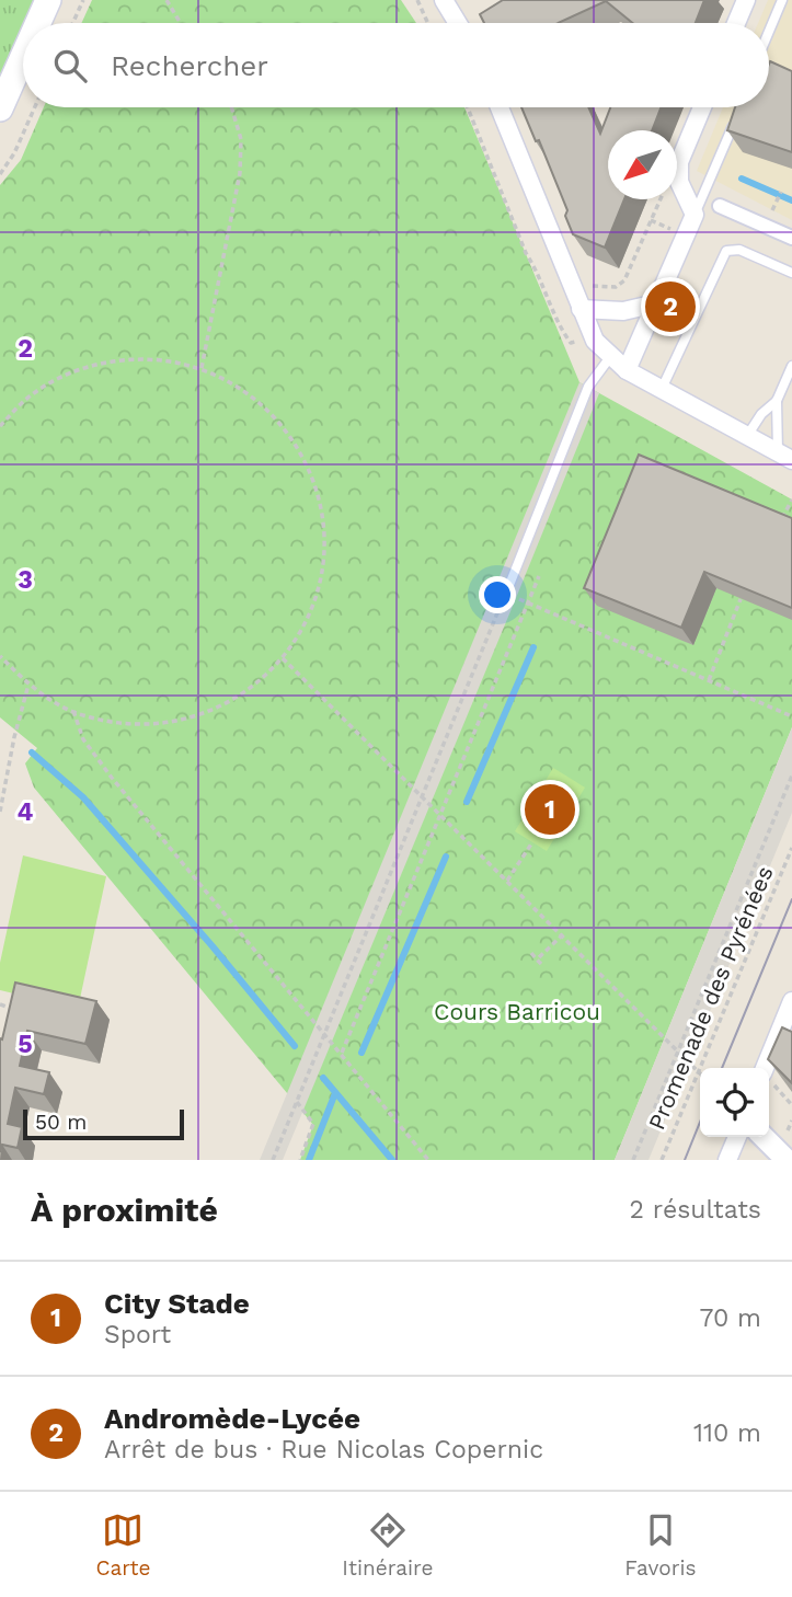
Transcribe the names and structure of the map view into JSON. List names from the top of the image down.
{
  "streets": {
    "path": ["Promenade des Pyrénées"]
  },
  "parks": ["Cours Barricou"],
  "scale_bar": "50 m",
  "north": "bottom left",
  "page": {
    "search": "Rechercher",
    "pins": ["2", "1"],
    "scale": "50 m",
    "heading": ["À proximité", "2 résultats"],
    "list": [
      {
        "mark": "1",
        "name": "City Stade",
        "note": "Sport",
        "value": "70 m"
      },
      {
        "mark": "2",
        "name": "Andromède-Lycée",
        "note": "Arrêt de bus · Rue Nicolas Copernic",
        "value": "110 m"
      }
    ],
    "nav": ["Carte", "Itinéraire", "Favoris"]
  },
  "grid": {
    "rows": [
      "2",
      "3",
      "4",
      "5"
    ]
  }
}
